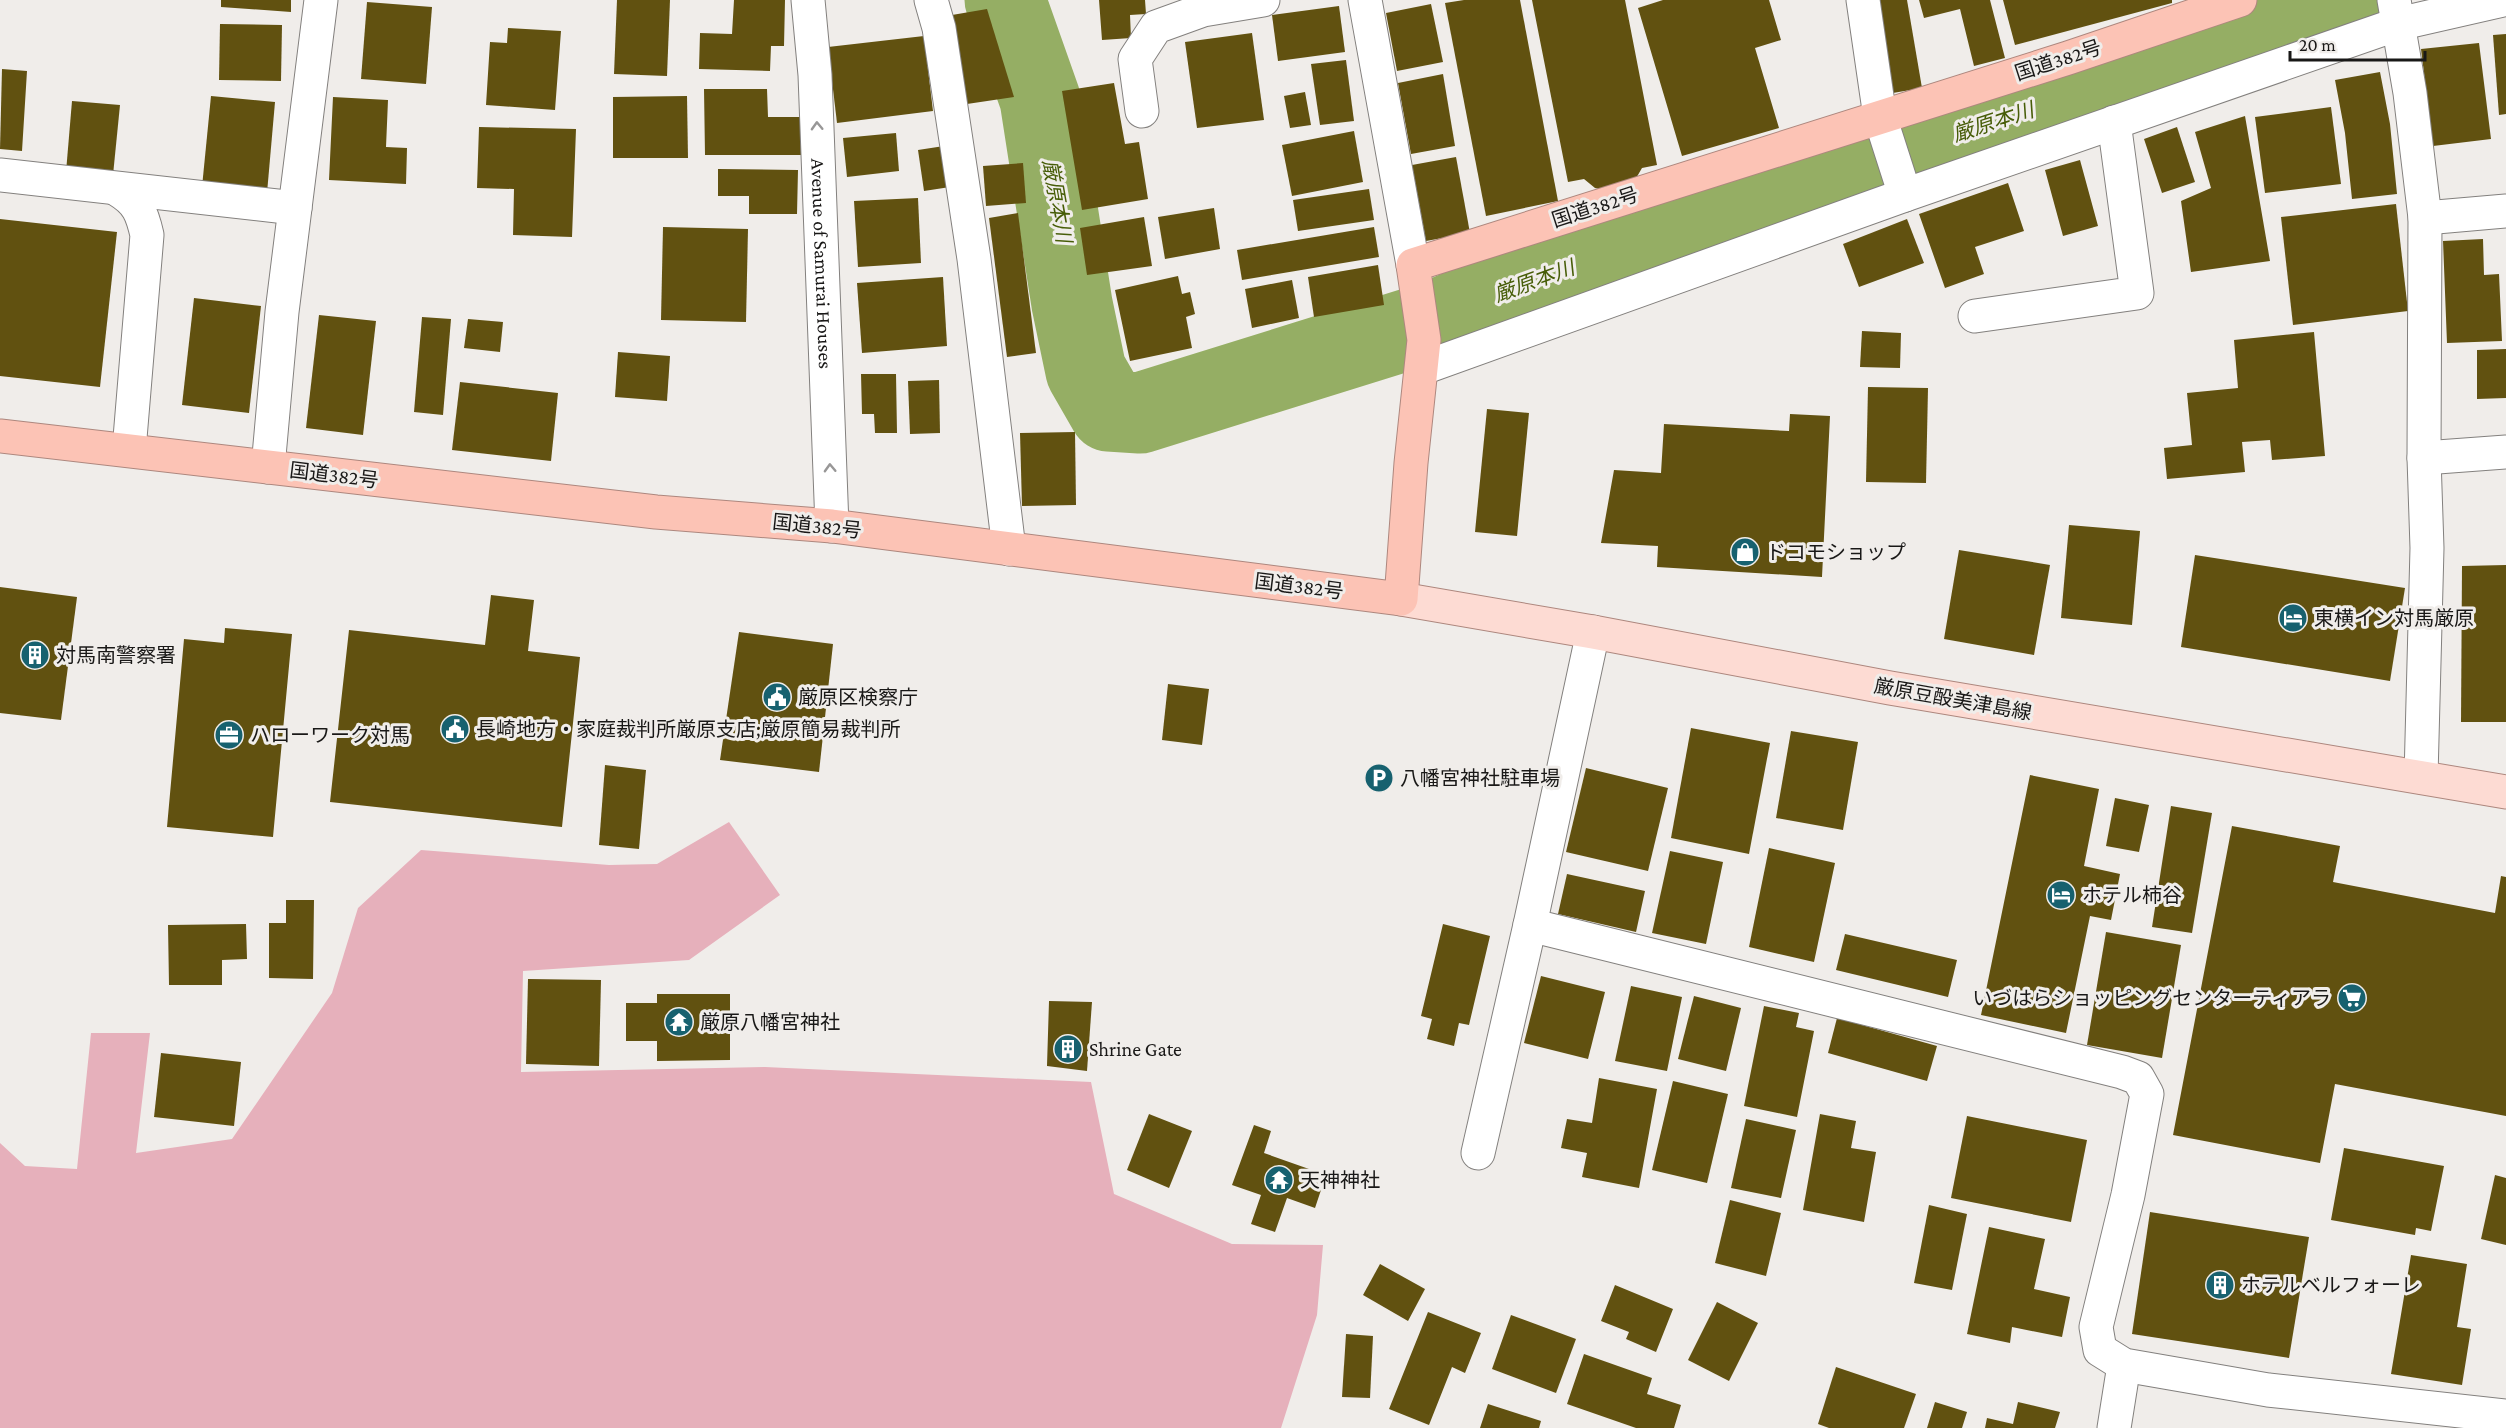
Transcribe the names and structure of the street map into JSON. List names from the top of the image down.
{
  "streets": {
    "highway": ["国道382号"],
    "main road": ["厳原豆酘美津島線"],
    "street": ["Avenue of Samurai Houses"]
  },
  "crossings": [
    ["国道382号", "Avenue of Samurai Houses"],
    ["国道382号", "厳原豆酘美津島線"]
  ],
  "water": ["厳原本川"],
  "places": {
    "shop": ["ドコモショップ"],
    "hotel": ["東横イン対馬厳原", "ホテル柿谷"],
    "building": ["対馬南警察署", "Shrine Gate", "ホテルベルフォーレ"],
    "public building": ["厳原区検察庁", "長崎地方・家庭裁判所厳原支店;厳原簡易裁判所"],
    "office": ["ハローワーク対馬"],
    "parking": ["八幡宮神社駐車場"],
    "supermarket": ["いづはらショッピングセンターティアラ"],
    "temple": ["厳原八幡宮神社", "天神神社"]
  },
  "scale_bar": "20 m"
}
